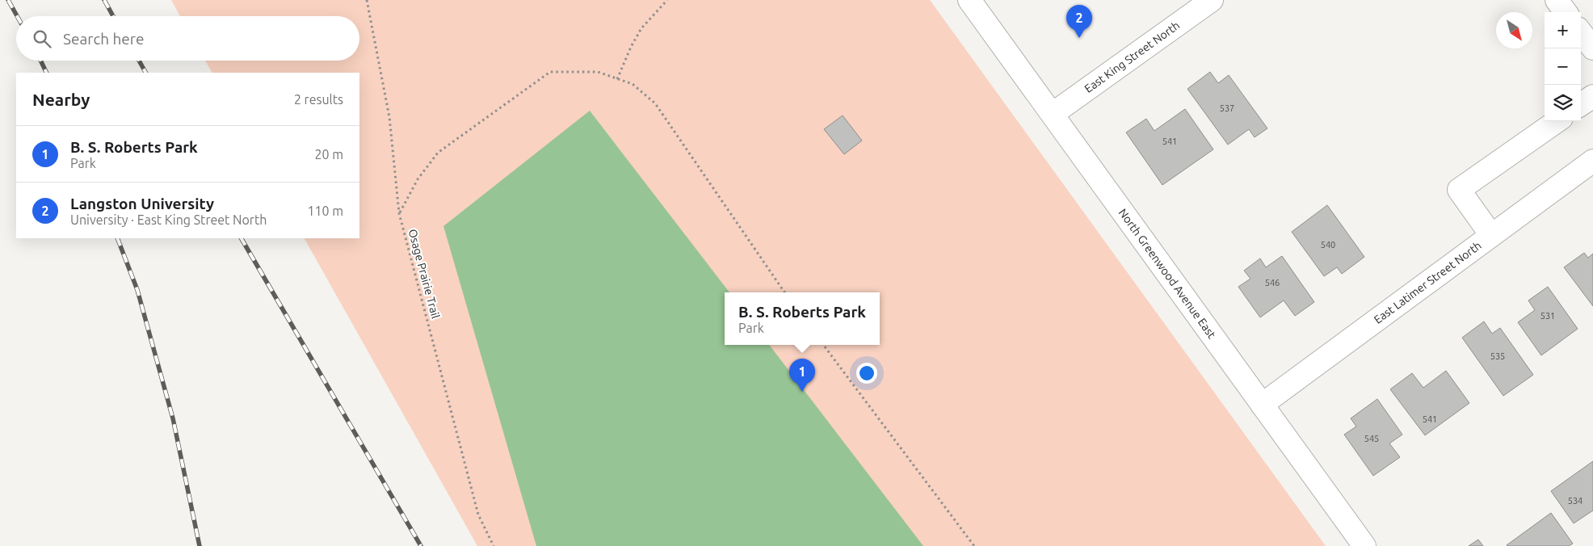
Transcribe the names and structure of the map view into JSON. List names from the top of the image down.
{
  "streets": {
    "street": ["East King Street North", "North Greenwood Avenue East", "East Latimer Street North"],
    "path": ["Osage Prairie Trail"]
  },
  "crossings": [
    ["East King Street North", "North Greenwood Avenue East"],
    ["North Greenwood Avenue East", "East Latimer Street North"]
  ],
  "house_numbers": [
    "537",
    "541",
    "540",
    "546",
    "531",
    "535",
    "541",
    "545",
    "534"
  ],
  "north": "bottom right",
  "page": {
    "pins": ["2", "1"],
    "map_buttons": ["+", "−"],
    "search": "Search here",
    "heading": ["Nearby", "2 results"],
    "list": [
      {
        "mark": "1",
        "name": "B. S. Roberts Park",
        "note": "Park",
        "value": "20 m"
      },
      {
        "mark": "2",
        "name": "Langston University",
        "note": "University · East King Street North",
        "value": "110 m"
      }
    ],
    "popup": ["B. S. Roberts Park", "Park"]
  }
}
